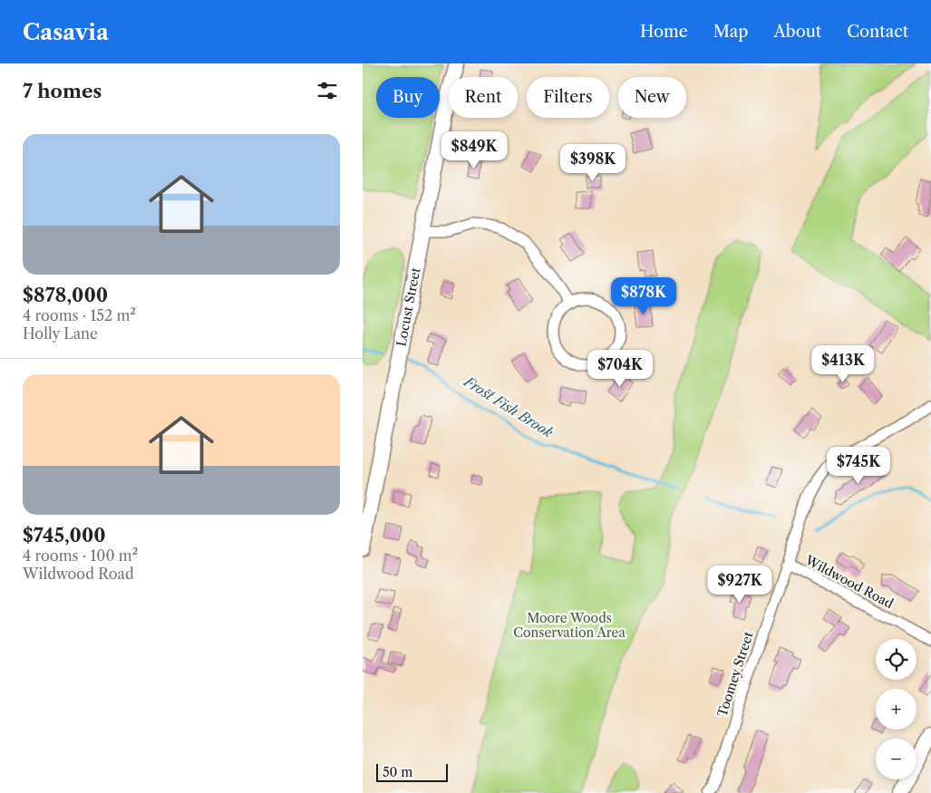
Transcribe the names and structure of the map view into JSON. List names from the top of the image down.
{
  "streets": {
    "main road": ["Locust Street"],
    "street": ["Wildwood Road", "Toomey Street"]
  },
  "crossings": [
    ["Wildwood Road", "Toomey Street"]
  ],
  "water": ["Frost Fish Brook"],
  "parks": ["Moore Woods Conservation Area"],
  "scale_bar": "50 m",
  "page": {
    "header": "Casavia",
    "nav": [
      "Home",
      "Map",
      "About",
      "Contact"
    ],
    "heading": "7 homes",
    "chip": [
      "Buy",
      "Rent",
      "Filters",
      "New"
    ],
    "list": [
      {
        "name": "$878,000",
        "note": "4 rooms · 152 m² · Holly Lane"
      },
      {
        "name": "$745,000",
        "note": "4 rooms · 100 m² · Wildwood Road"
      }
    ],
    "price": [
      "$849K",
      "$398K",
      "$878K",
      "$413K",
      "$704K",
      "$745K",
      "$927K"
    ],
    "map_buttons": ["+", "−"],
    "scale": "50 m"
  }
}
